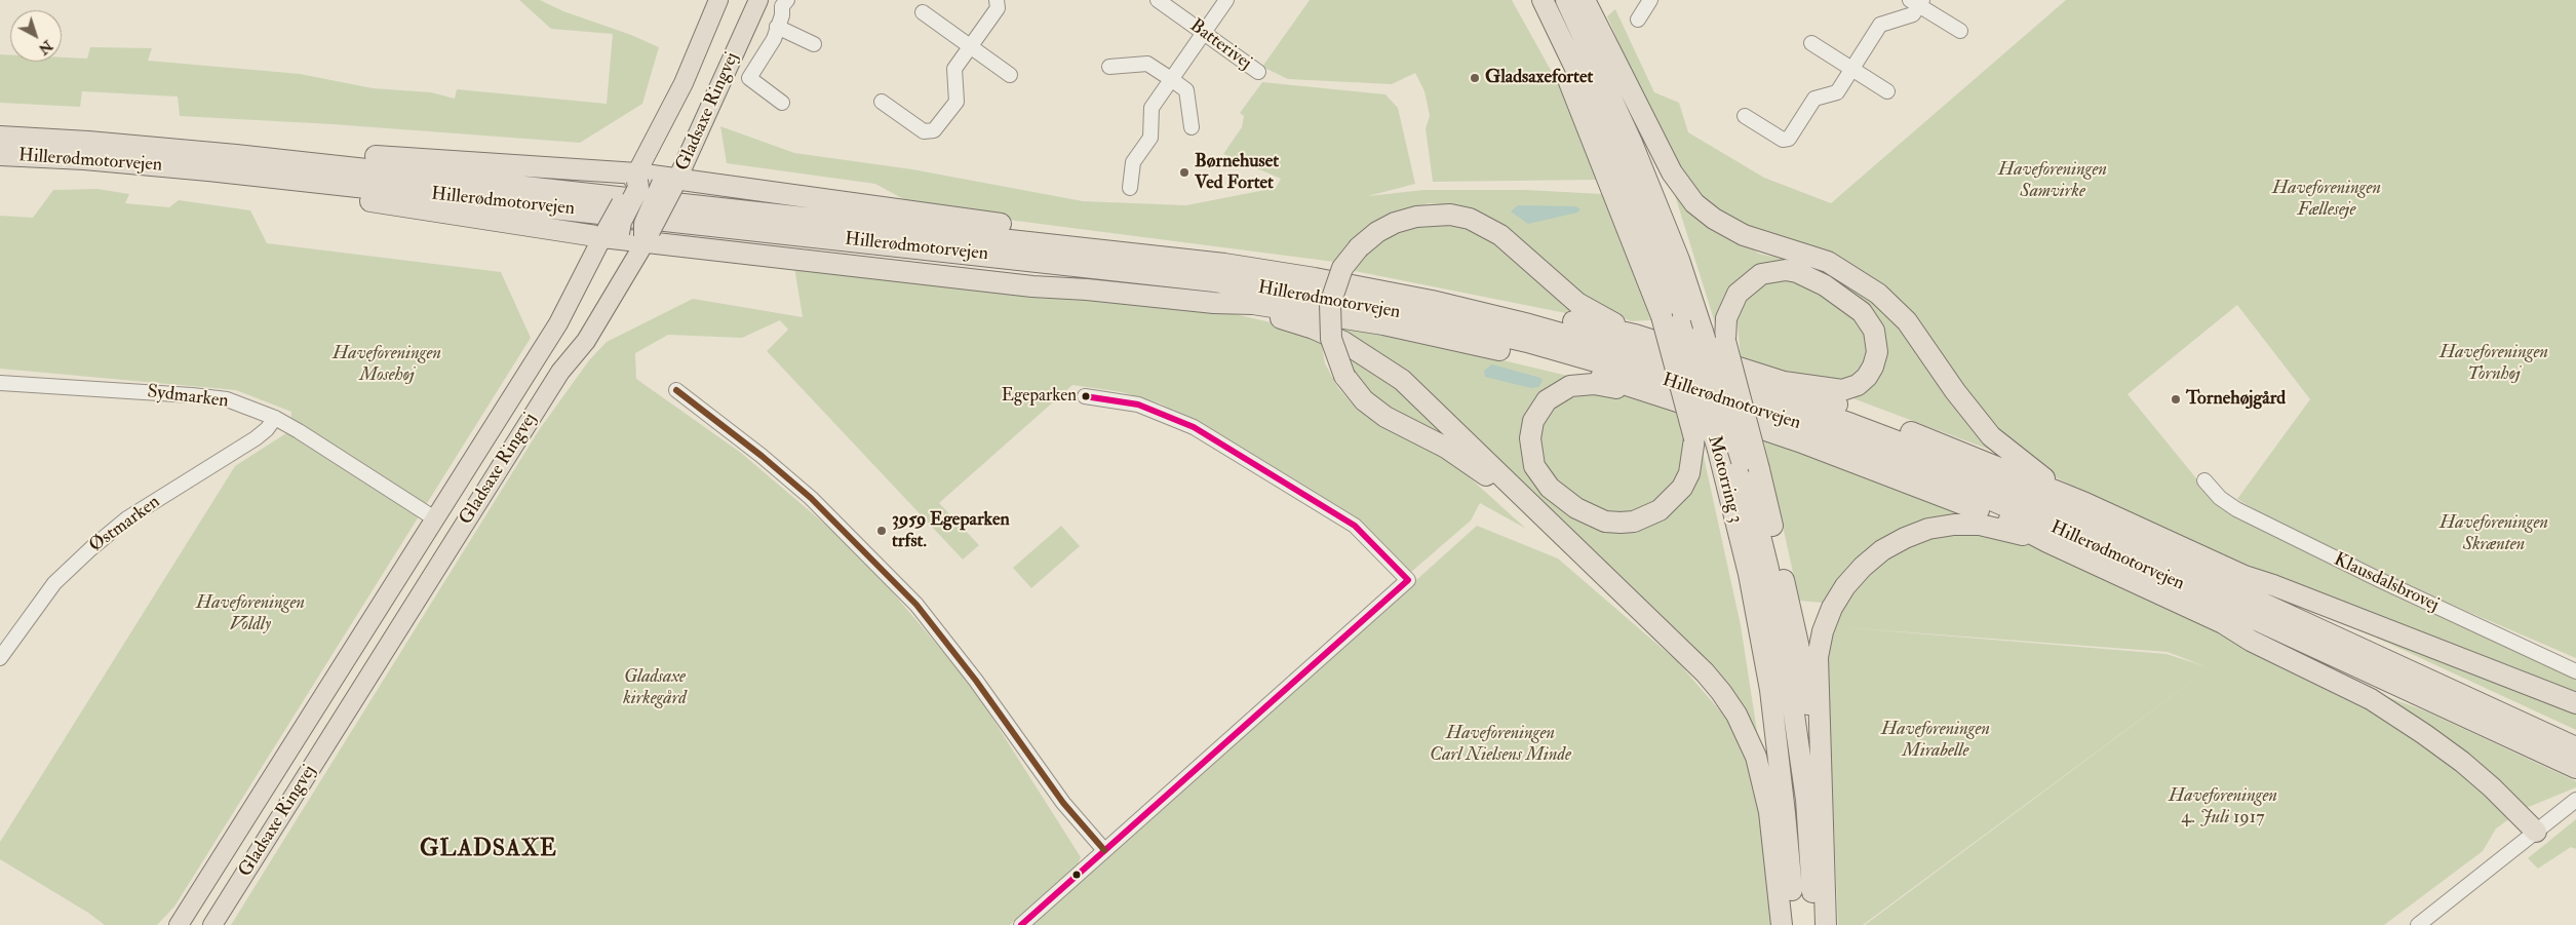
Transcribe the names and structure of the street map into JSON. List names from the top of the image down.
{
  "streets": {
    "highway": ["Hillerødmotorvejen", "Motorring 3"],
    "main road": ["Gladsaxe Ringvej"],
    "street": [
      "Batterivej",
      "Sydmarken",
      "Østmarken",
      "Klausdalsbrovej"
    ]
  },
  "crossings": [
    ["Gladsaxe Ringvej", "Sydmarken"],
    ["Sydmarken", "Østmarken"]
  ],
  "districts": ["GLADSAXE"],
  "parks": [
    "Haveforeningen Samvirke",
    "Haveforeningen Fælleseje",
    "Haveforeningen Tornhøj",
    "Haveforeningen Mosehøj",
    "Haveforeningen Skrænten",
    "Haveforeningen Voldly",
    "Gladsaxe kirkegård",
    "Haveforeningen Mirabelle",
    "Haveforeningen Carl Nielsens Minde",
    "Haveforeningen 4. Juli 1917"
  ],
  "places": [
    "Gladsaxefortet",
    "Børnehuset Ved Fortet",
    "Egeparken",
    "Tornehøjgård",
    "3959 Egeparken trfst."
  ],
  "north": "bottom right"
}
